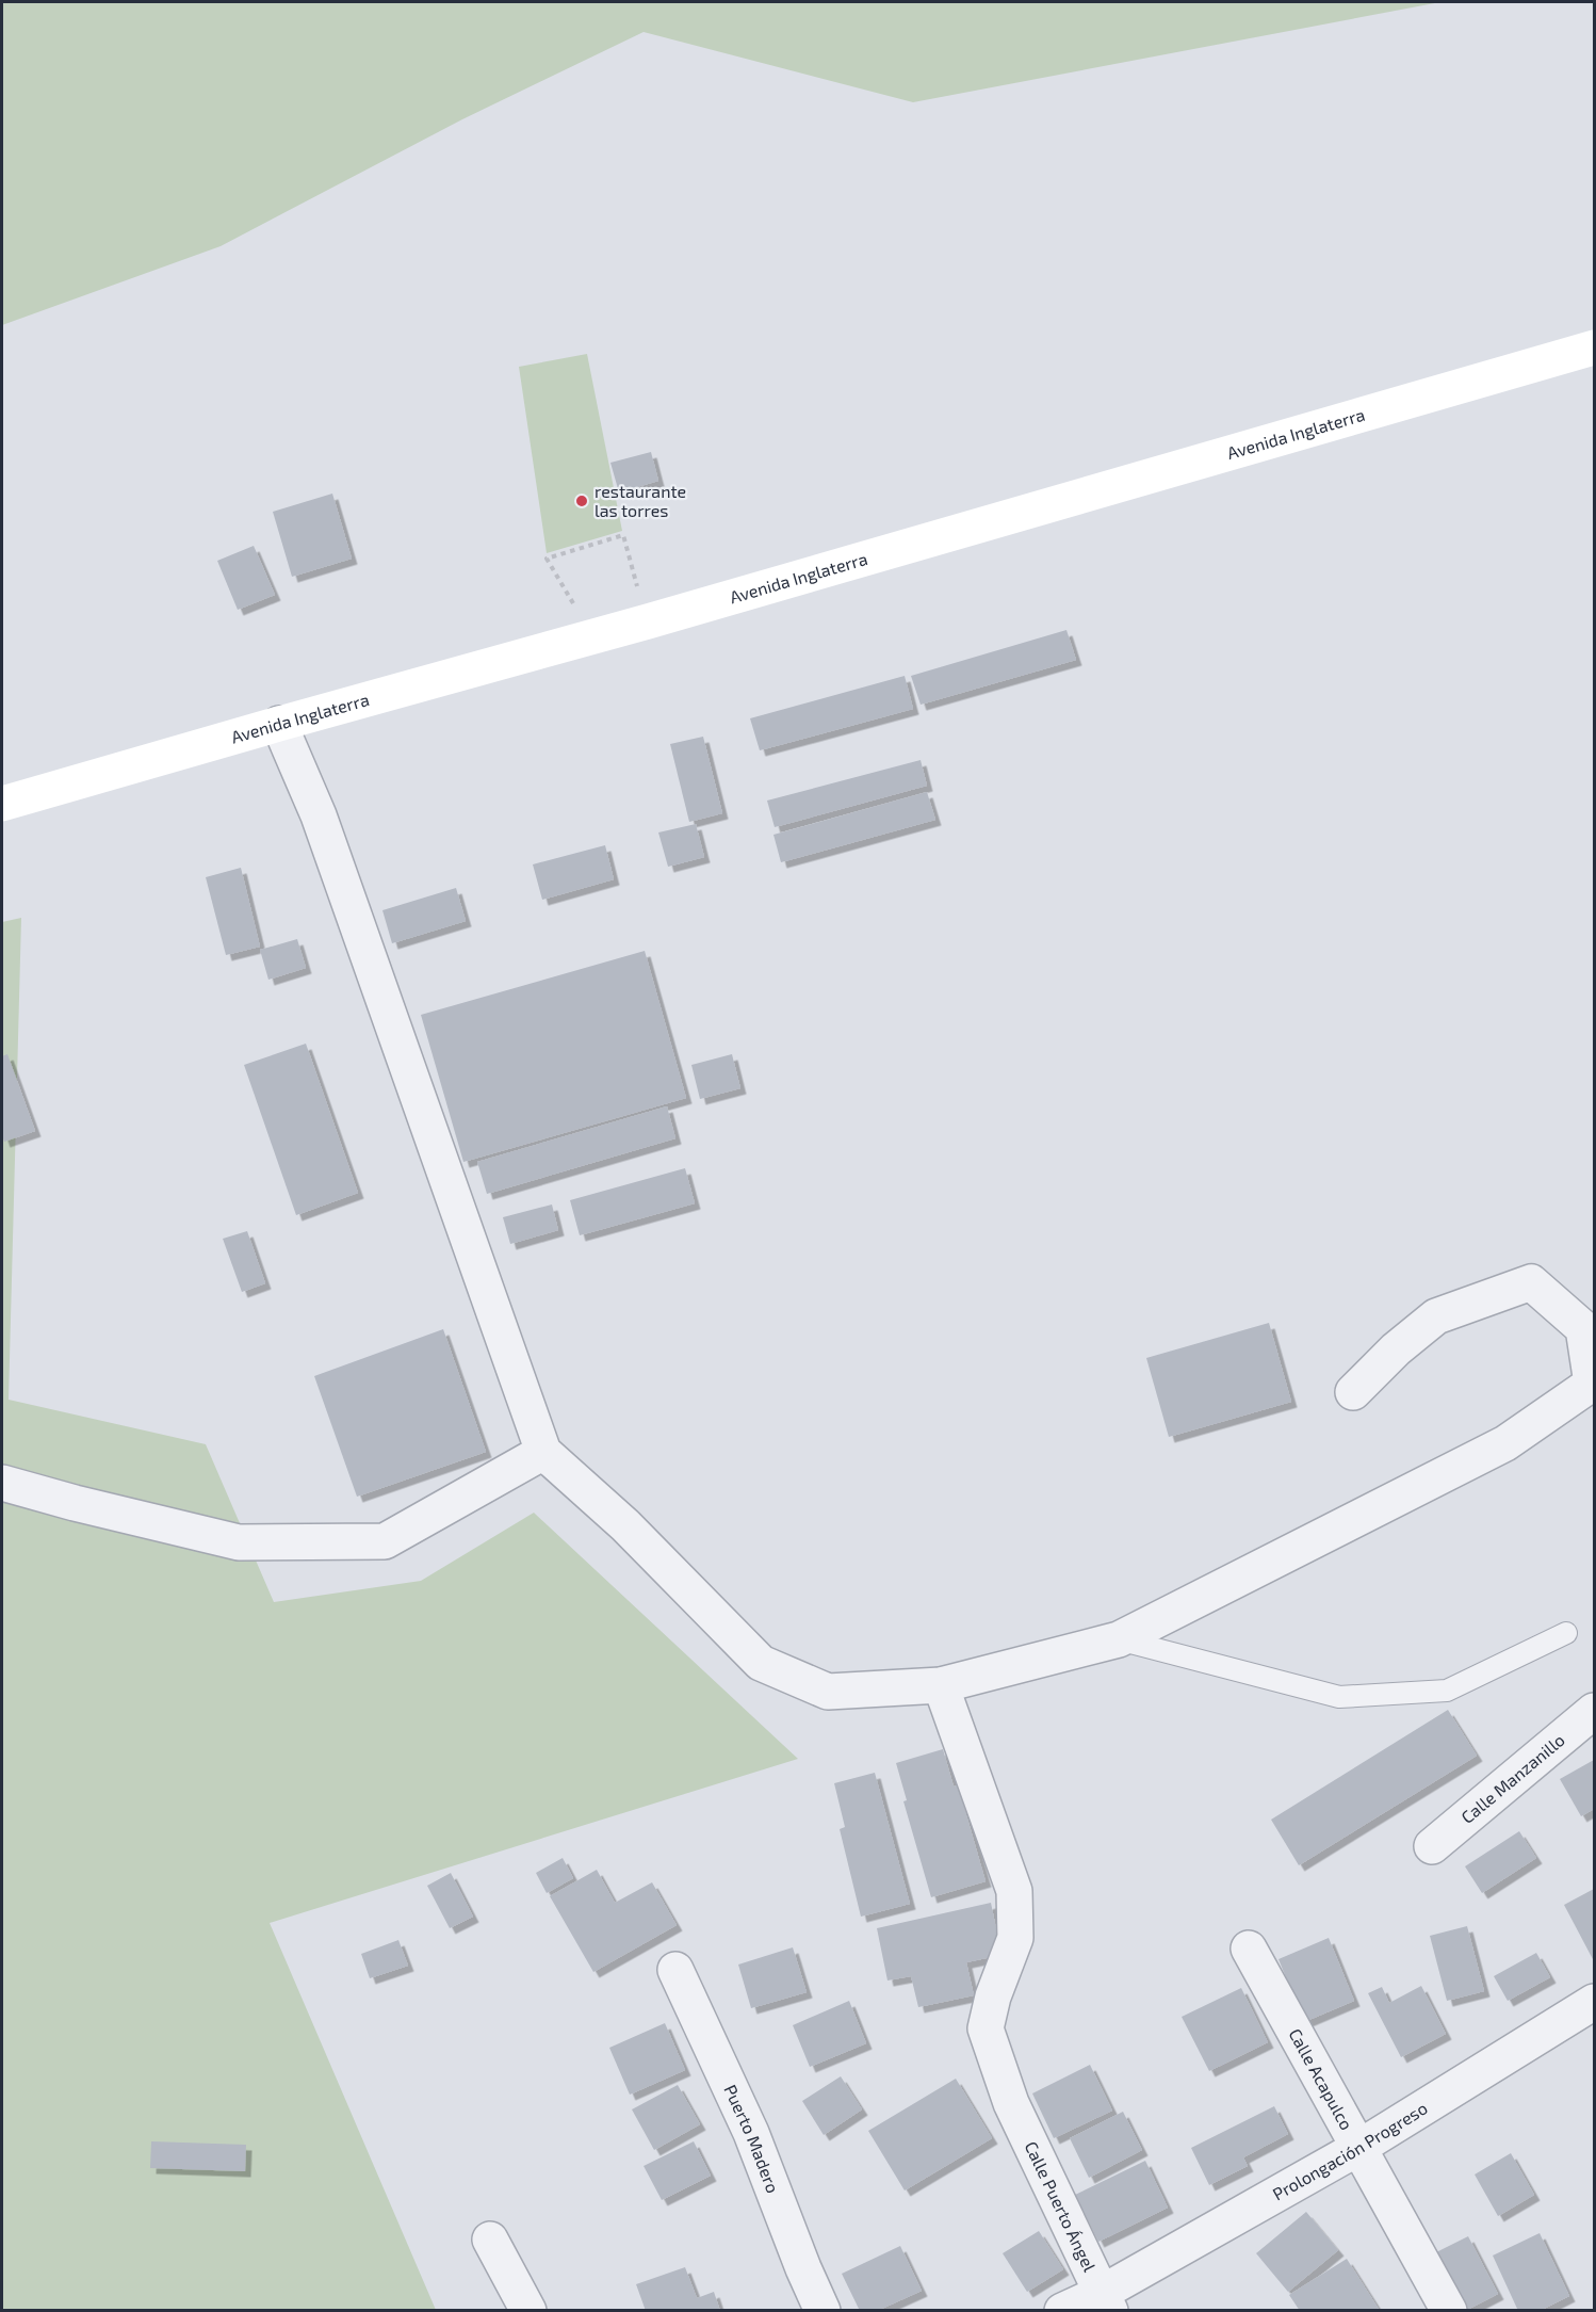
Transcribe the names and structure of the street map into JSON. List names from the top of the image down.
{
  "streets": {
    "main road": ["Avenida Inglaterra"],
    "street": [
      "Calle Manzanillo",
      "Calle Acapulco",
      "Puerto Madero",
      "Prolongación Progreso",
      "Calle Puerto Ángel"
    ]
  },
  "crossings": [
    ["Calle Acapulco", "Prolongación Progreso"],
    ["Prolongación Progreso", "Calle Puerto Ángel"]
  ],
  "places": ["restaurante las torres"]
}
